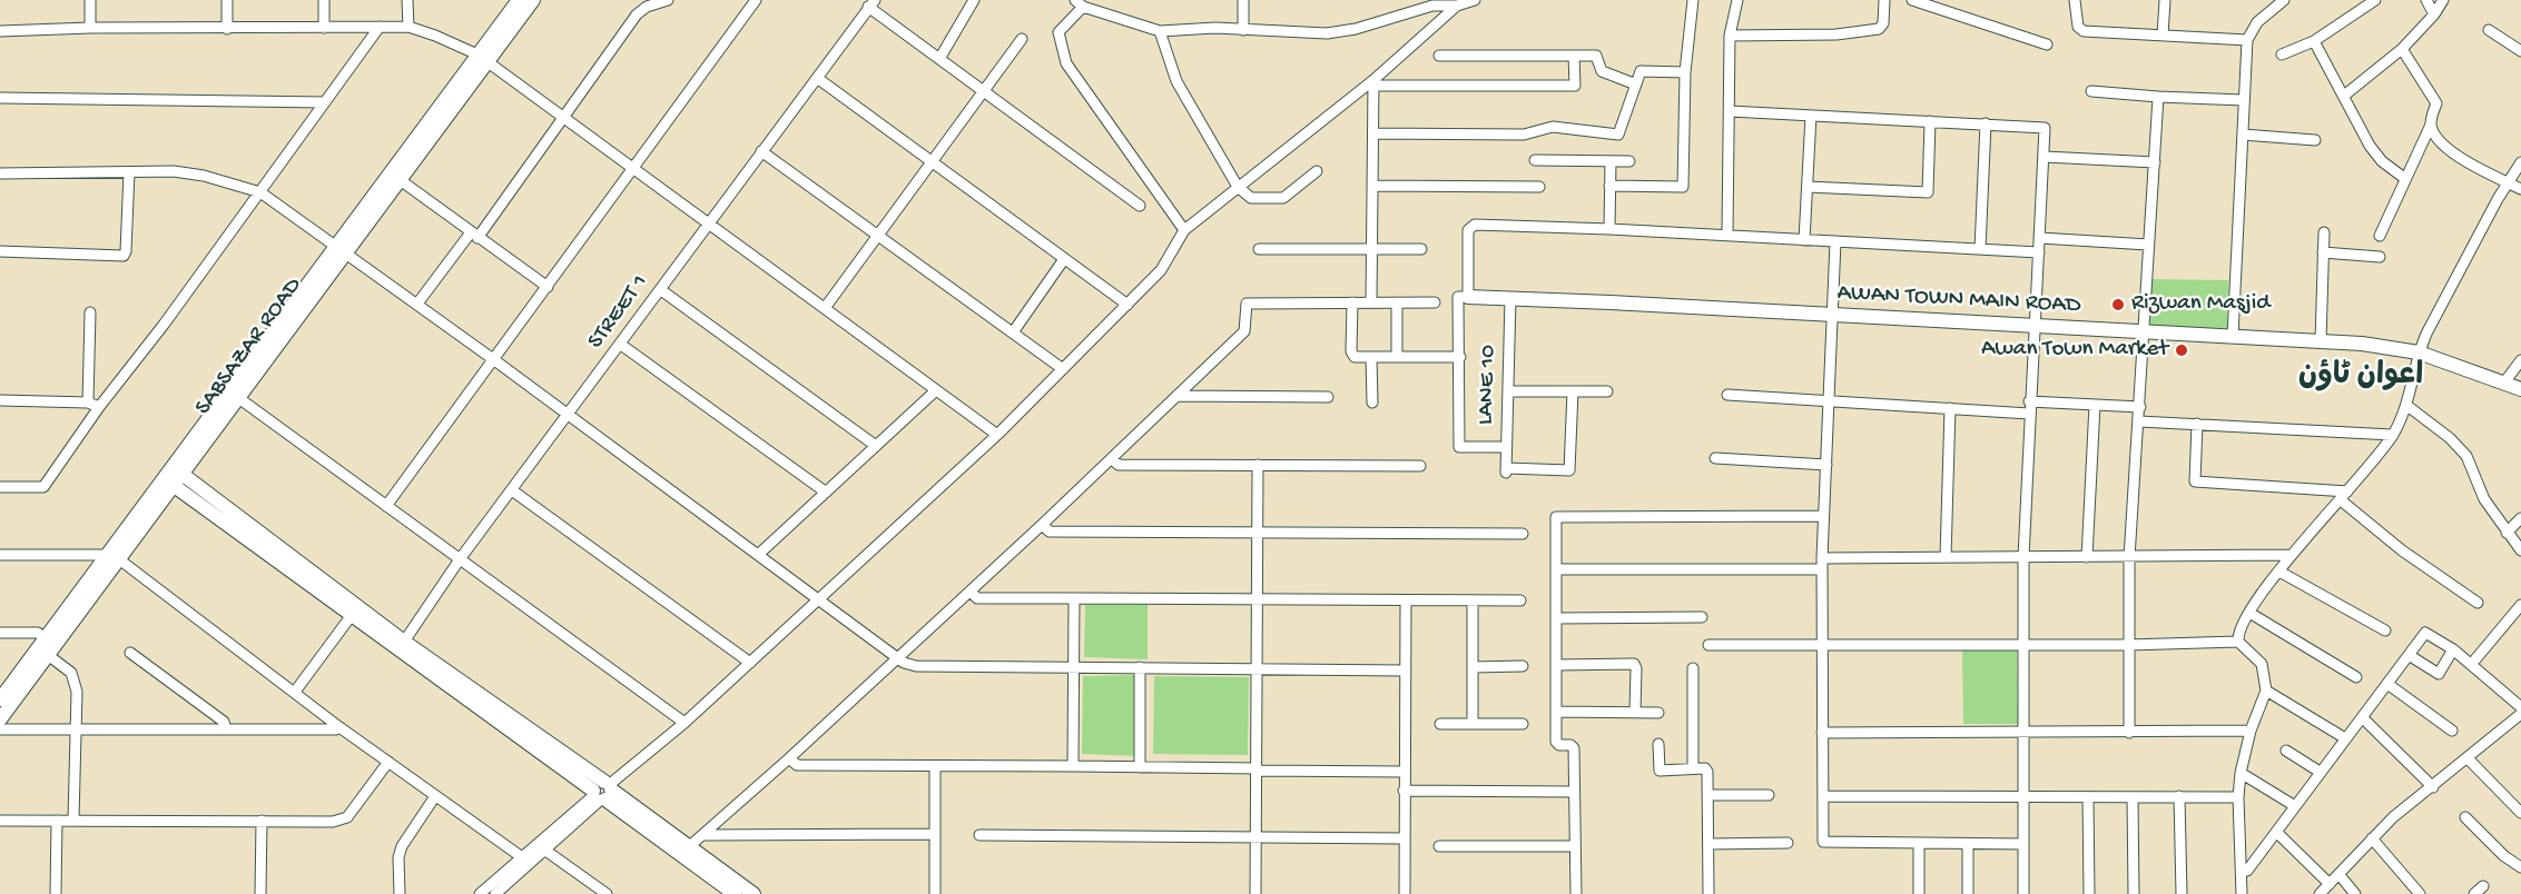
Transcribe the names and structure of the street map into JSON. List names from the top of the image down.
{
  "streets": {
    "street": ["AWAN TOWN MAIN ROAD", "STREET 1", "LANE 10"]
  },
  "crossings": [
    ["AWAN TOWN MAIN ROAD", "LANE 10"]
  ],
  "districts": ["اعوان ٹاؤن"],
  "places": ["Rizwan Masjid", "Awan Town Market"]
}
